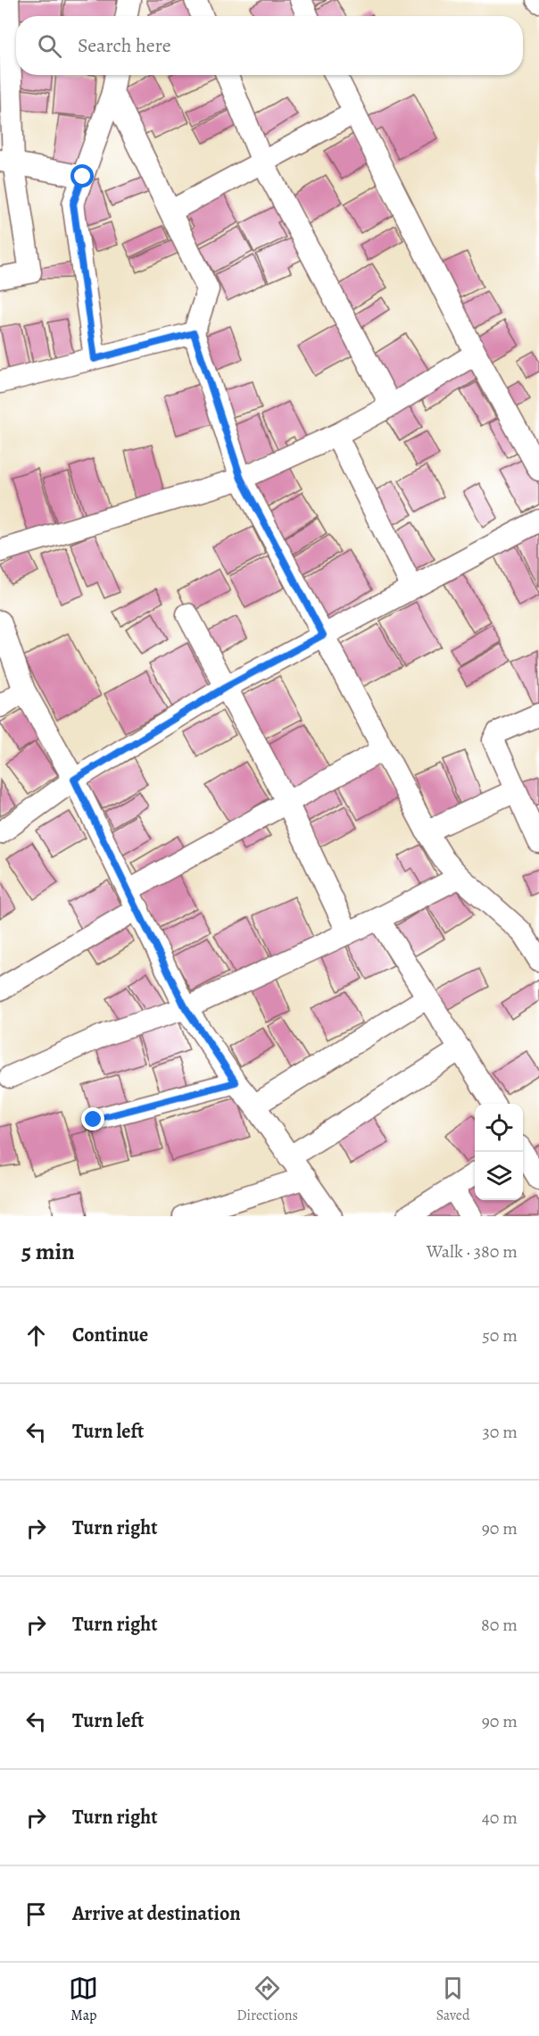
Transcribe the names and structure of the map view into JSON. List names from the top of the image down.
{
  "page": {
    "search": "Search here",
    "heading": ["5 min", "Walk · 380 m"],
    "list": [
      ["Continue", "50 m"],
      ["Turn left", "30 m"],
      ["Turn right", "90 m"],
      ["Turn right", "80 m"],
      ["Turn left", "90 m"],
      ["Turn right", "40 m"],
      "Arrive at destination"
    ],
    "nav": ["Map", "Directions", "Saved"]
  }
}
